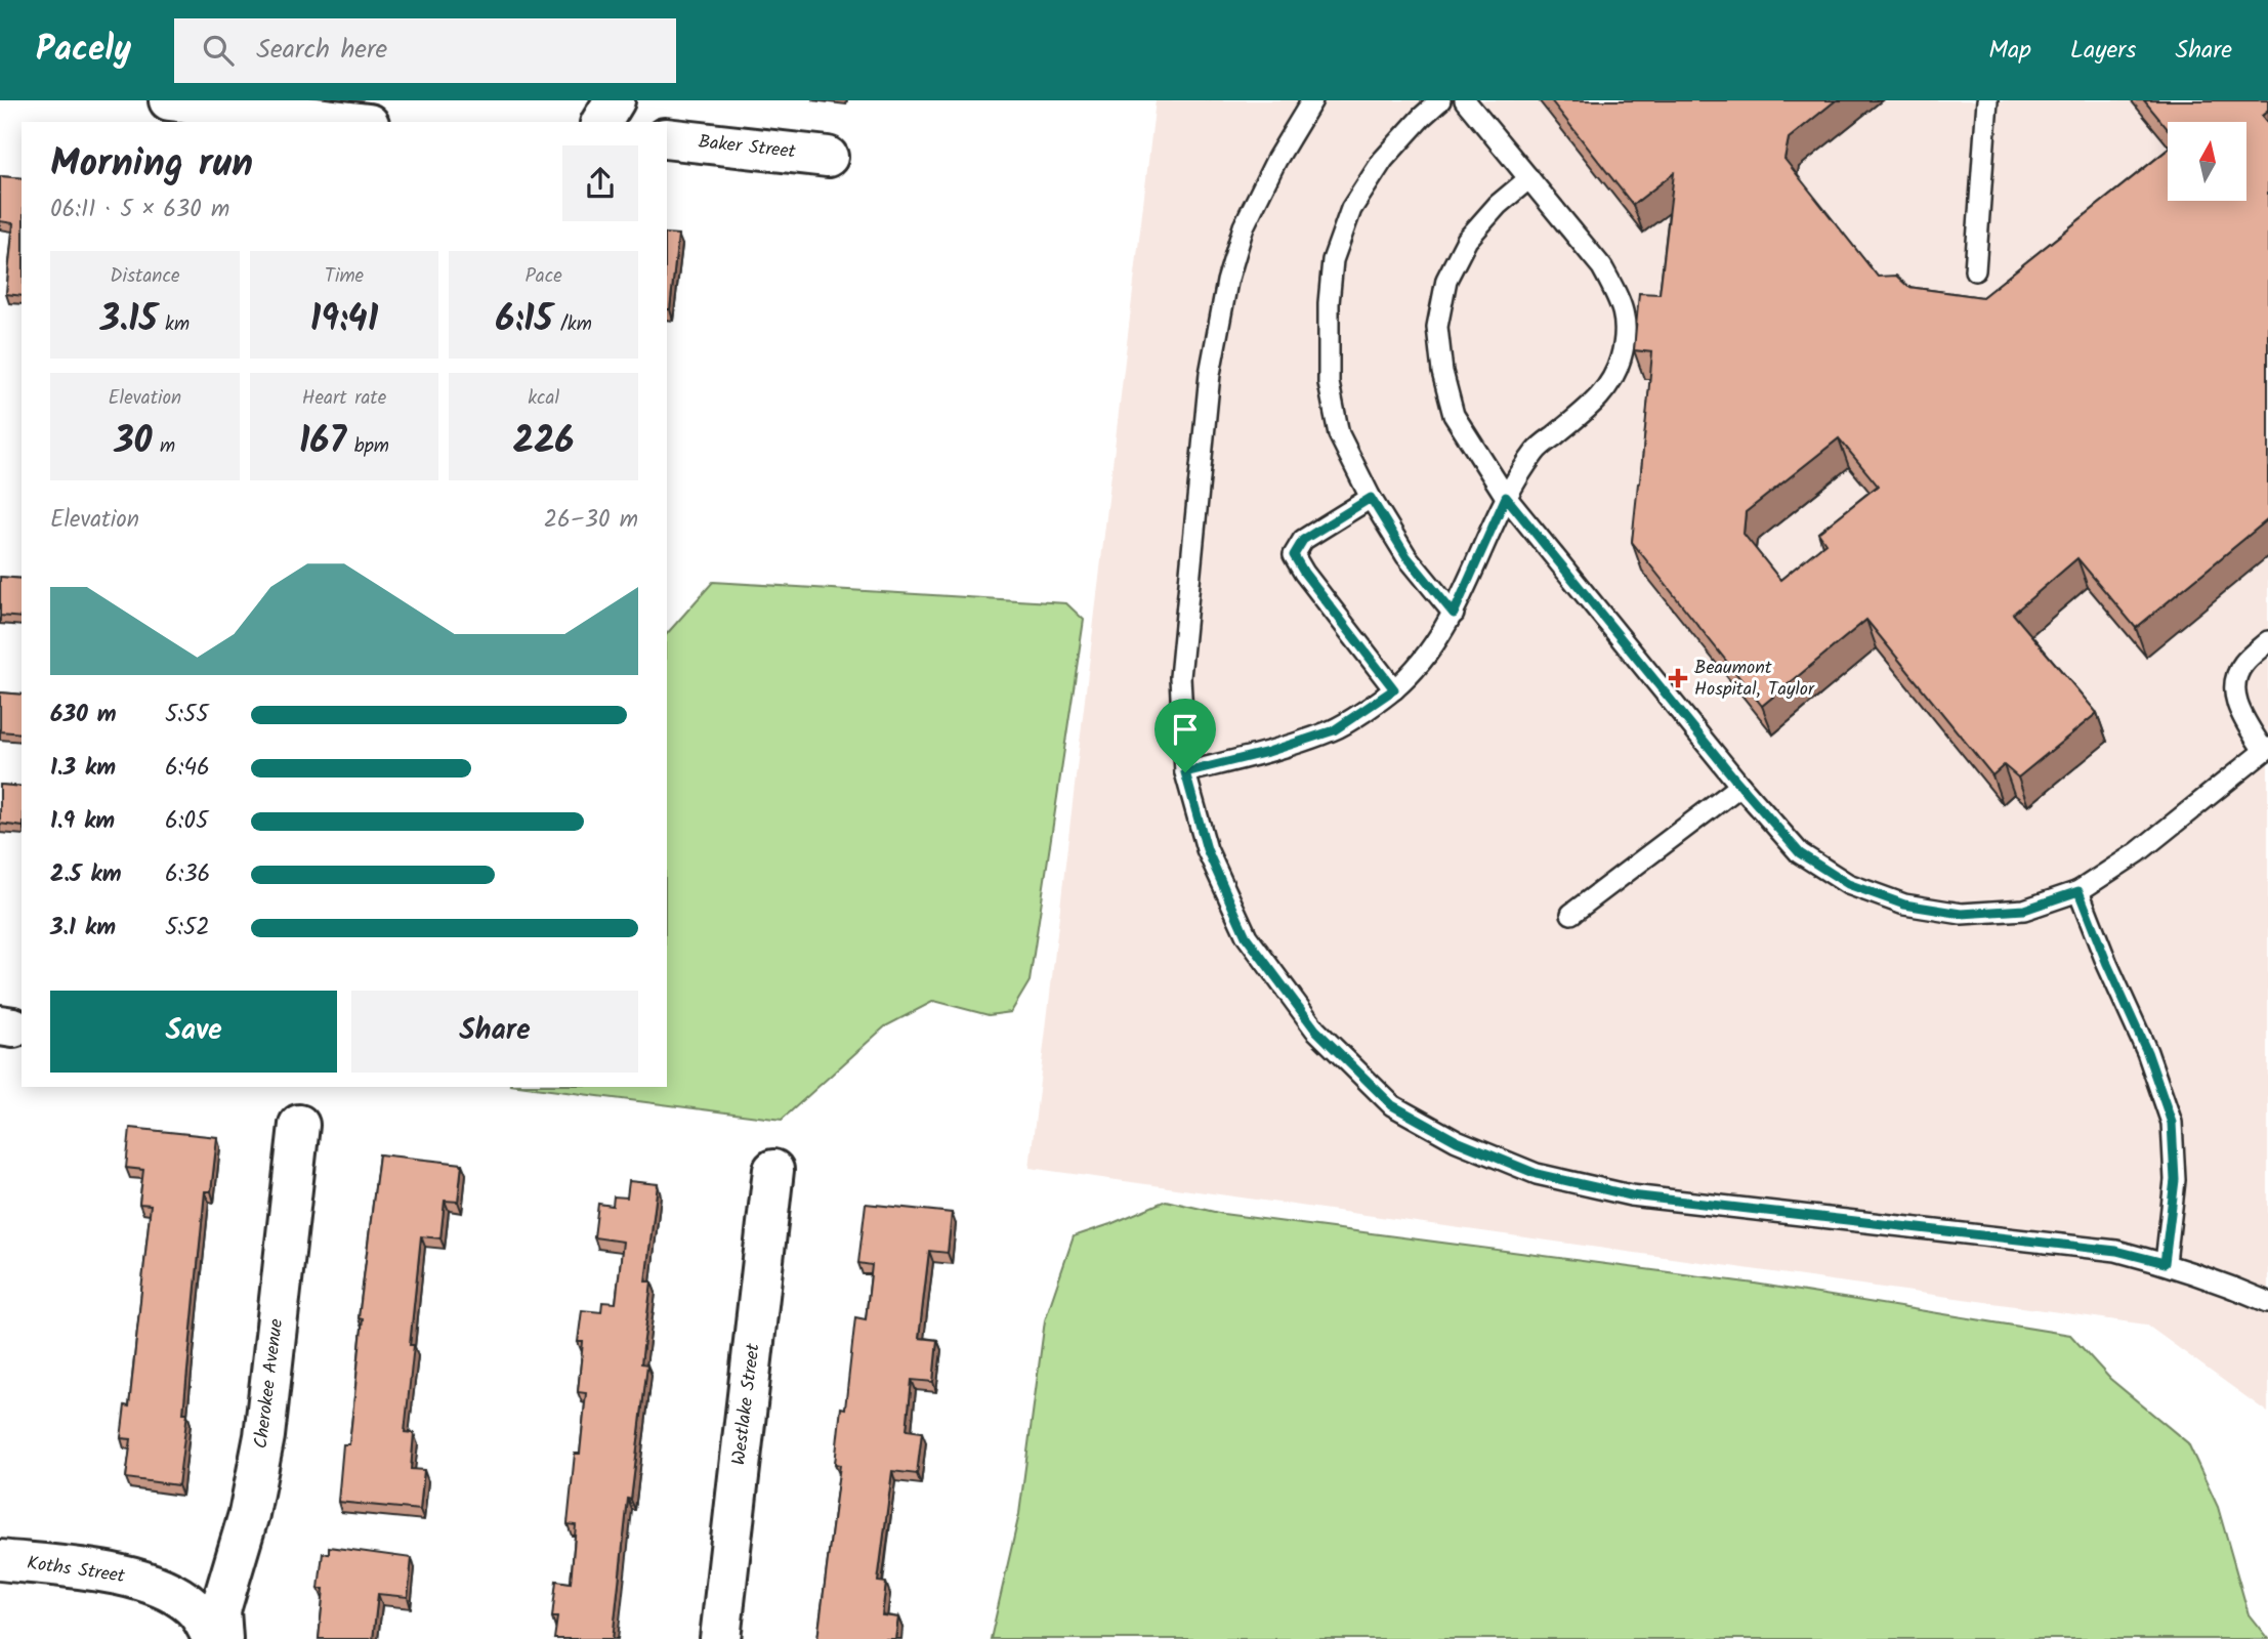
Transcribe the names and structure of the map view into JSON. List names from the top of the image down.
{
  "streets": {
    "street": [
      "Baker Street",
      "Cherokee Avenue",
      "Westlake Street",
      "Koths Street"
    ]
  },
  "places": {
    "health": ["Beaumont Hospital, Taylor"]
  },
  "north": "top",
  "page": {
    "header": "Pacely",
    "search": "Search here",
    "nav": ["Map", "Layers", "Share"],
    "heading": ["Morning run", "06:11 · 5 × 630 m"],
    "stats": [
      ["Distance", "3.15 km"],
      ["Time", "19:41"],
      ["Pace", "6:15 /km"],
      ["Elevation", "30 m"],
      ["Heart rate", "167 bpm"],
      ["kcal", "226"]
    ],
    "chart": ["Elevation", "26–30 m"],
    "list": [
      {
        "name": "630 m",
        "note": "5:55"
      },
      {
        "name": "1.3 km",
        "note": "6:46"
      },
      {
        "name": "1.9 km",
        "note": "6:05"
      },
      {
        "name": "2.5 km",
        "note": "6:36"
      },
      {
        "name": "3.1 km",
        "note": "5:52"
      }
    ],
    "buttons": ["Save", "Share"]
  }
}
